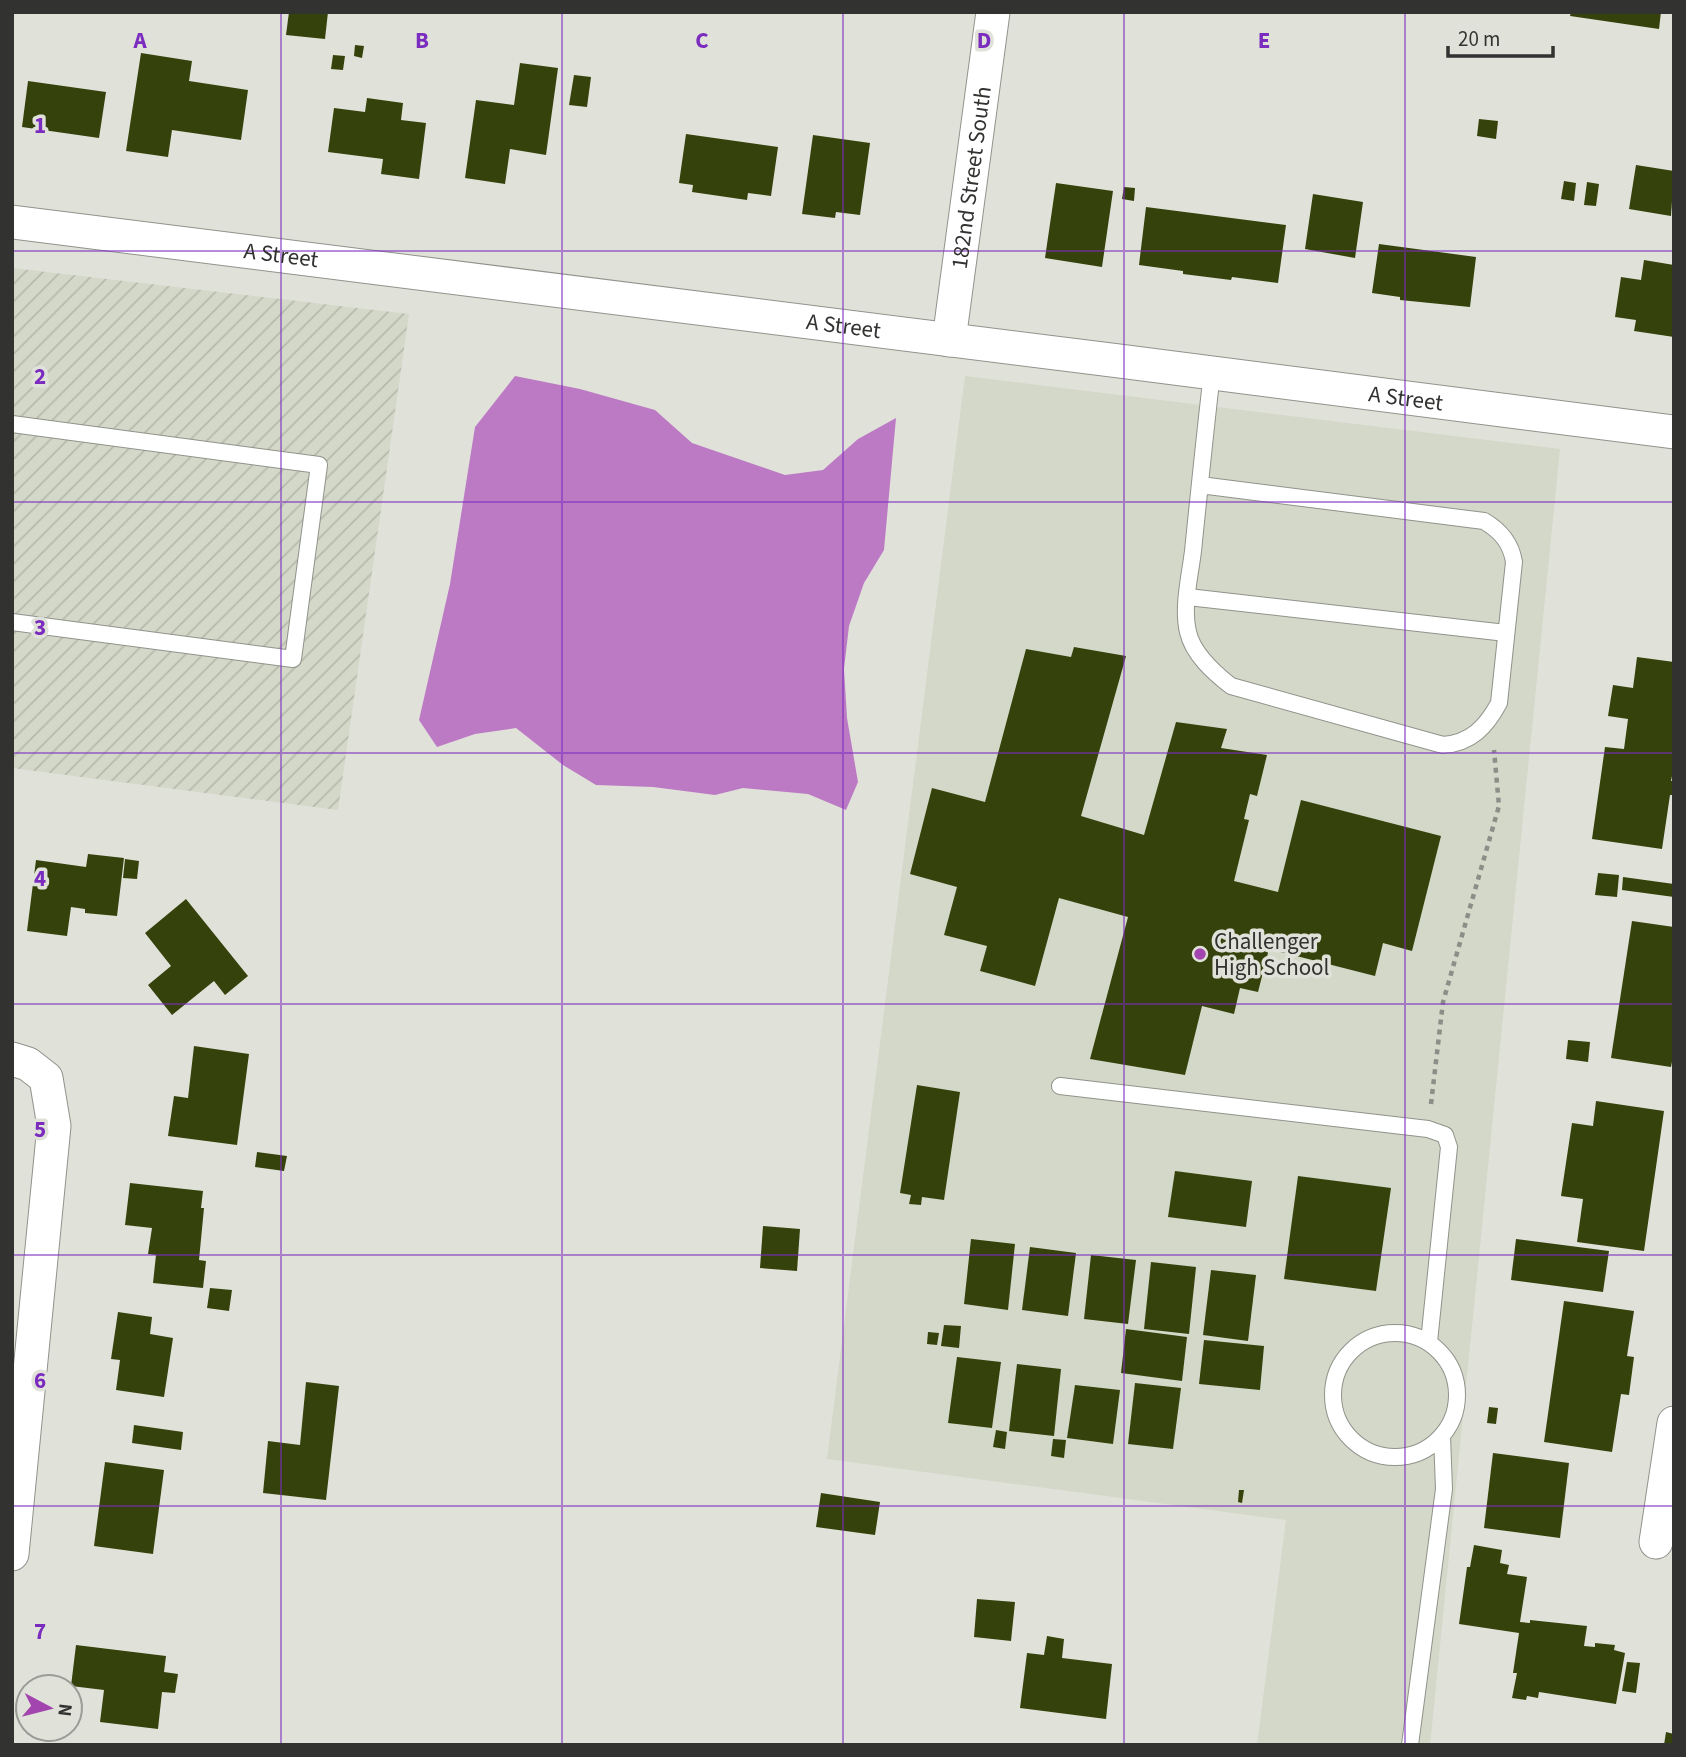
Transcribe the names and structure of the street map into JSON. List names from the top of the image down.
{
  "streets": {
    "street": ["182nd Street South", "A Street"]
  },
  "crossings": [
    ["182nd Street South", "A Street"]
  ],
  "places": ["Challenger High School"],
  "scale_bar": "20 m",
  "north": "right",
  "grid": {
    "columns": [
      "A",
      "B",
      "C",
      "D",
      "E"
    ],
    "rows": [
      "1",
      "2",
      "3",
      "4",
      "5",
      "6",
      "7"
    ]
  }
}
